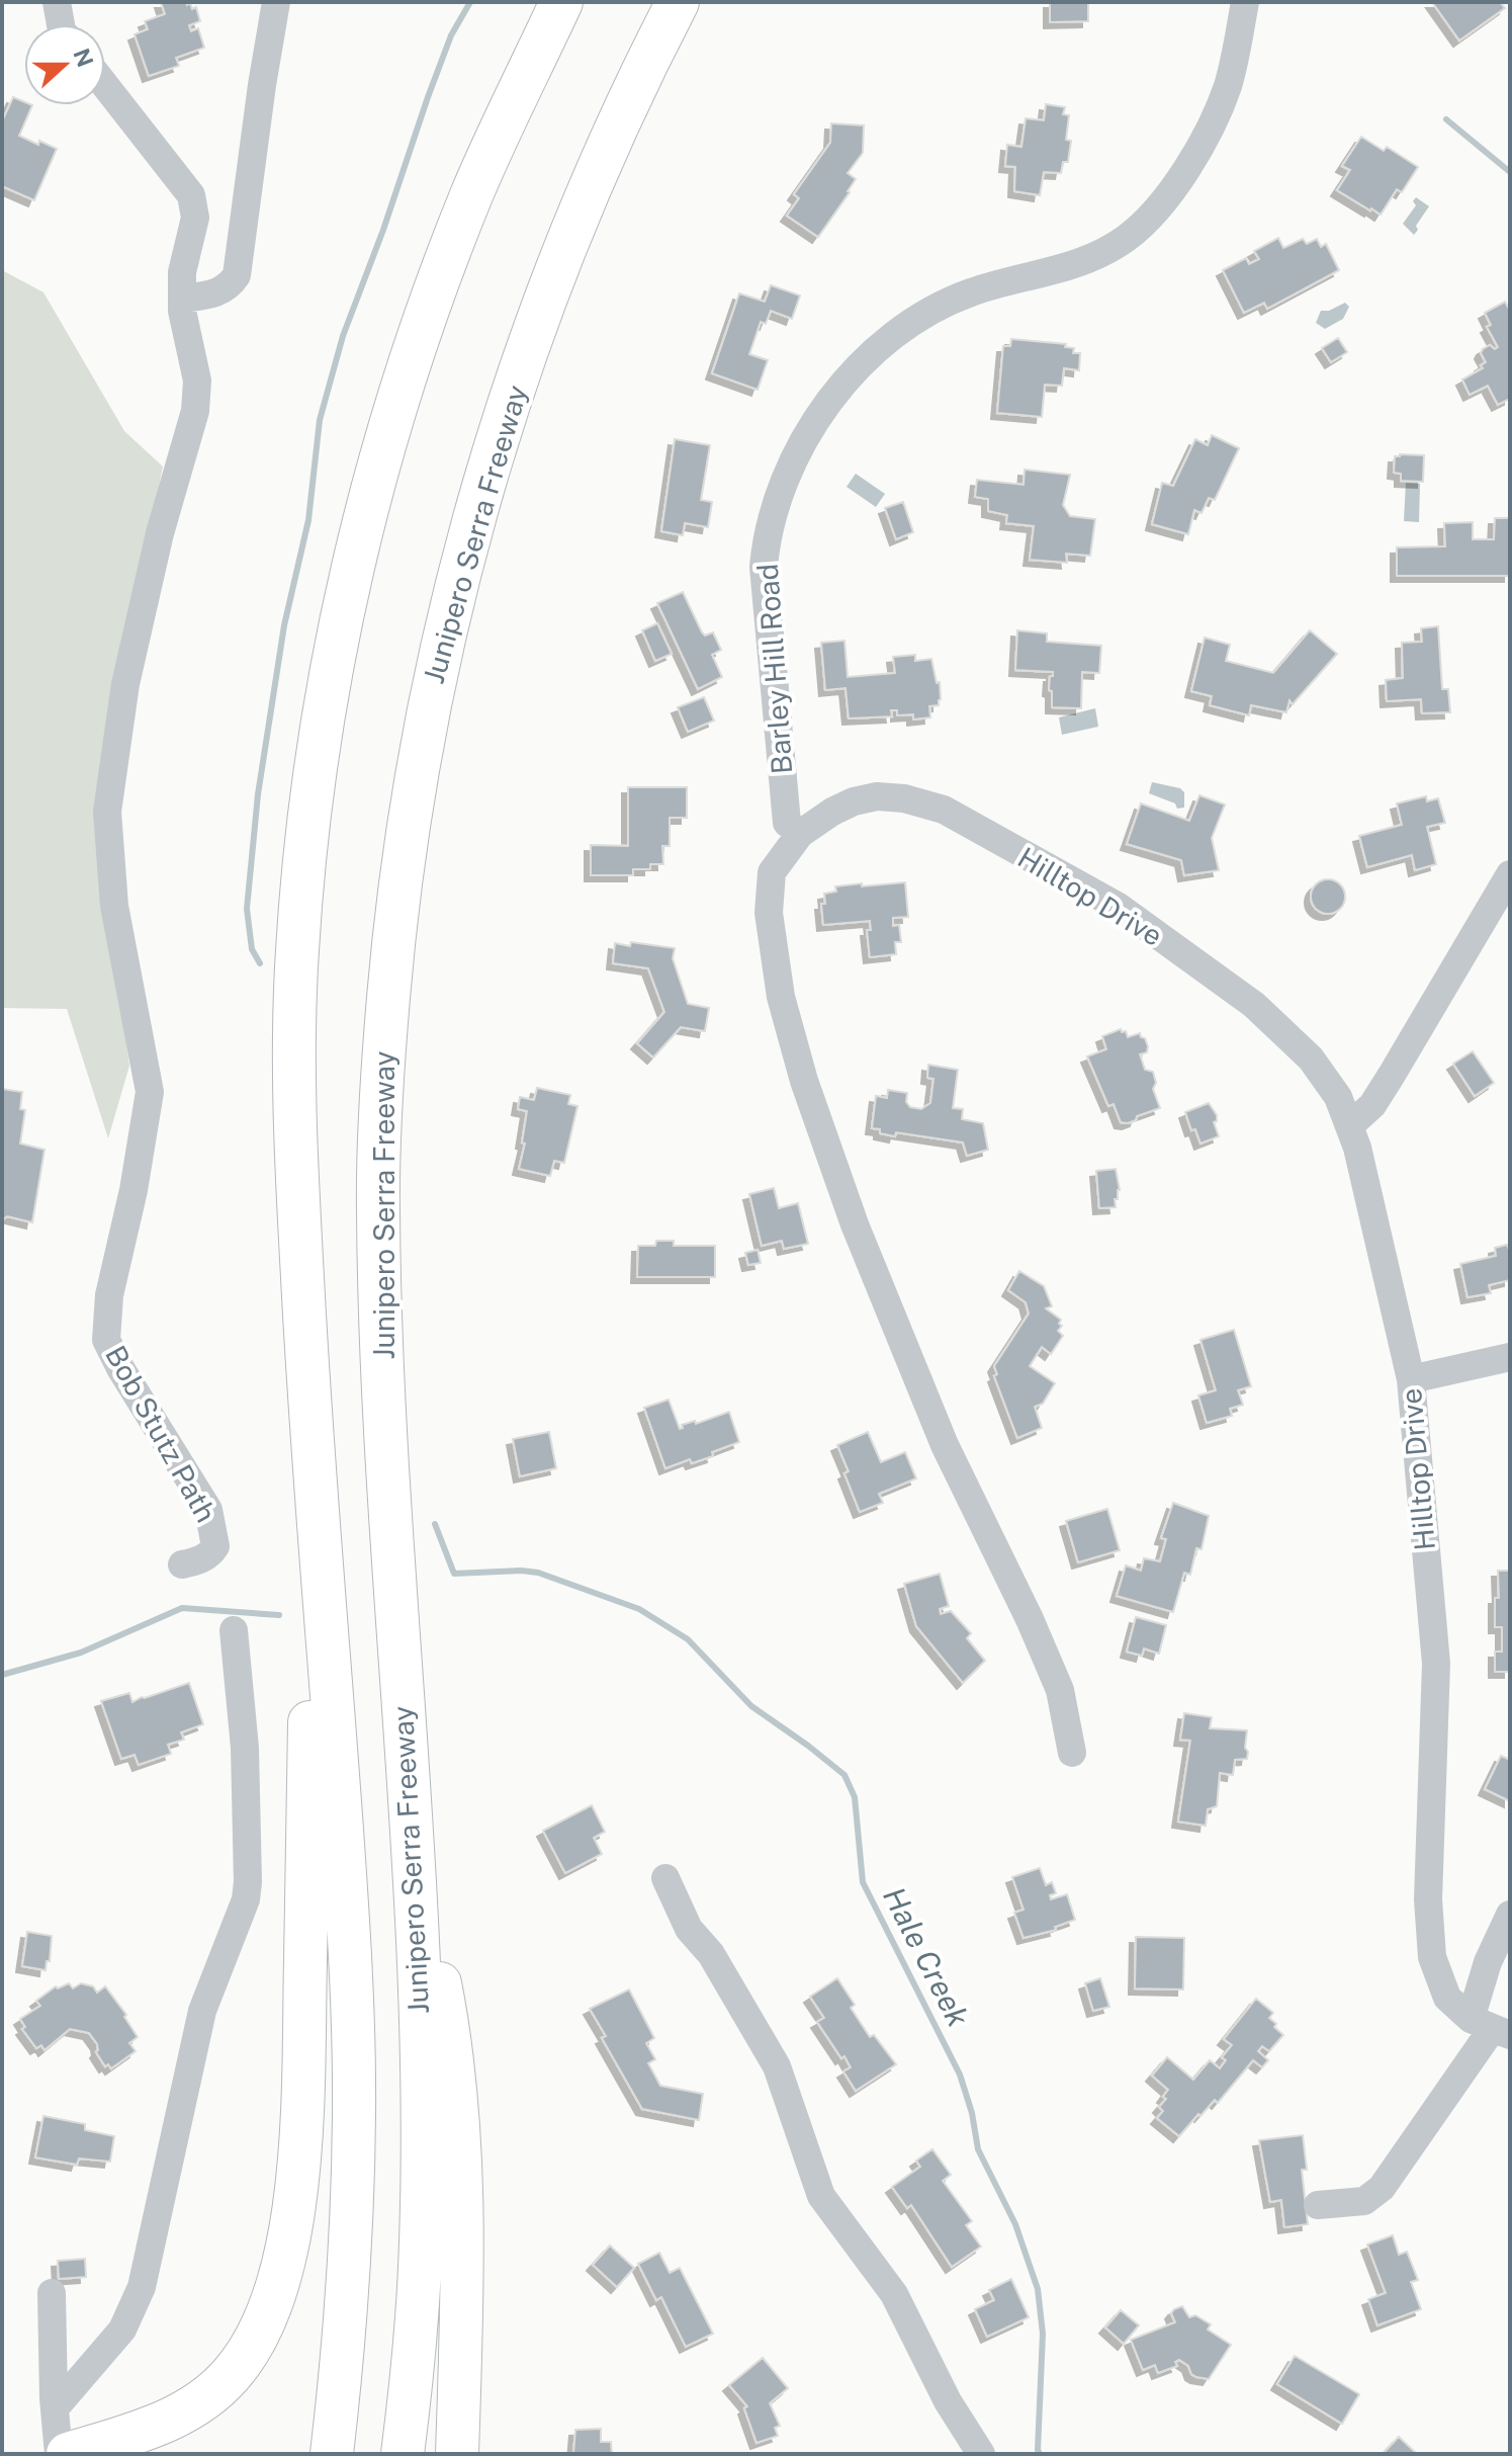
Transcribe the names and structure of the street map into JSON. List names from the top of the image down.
{
  "streets": {
    "highway": ["Junipero Serra Freeway"],
    "street": ["Barley Hill Road", "Hilltop Drive", "Bob Stutz Path"]
  },
  "crossings": [
    ["Barley Hill Road", "Hilltop Drive"]
  ],
  "water": ["Hale Creek"],
  "north": "right"
}
